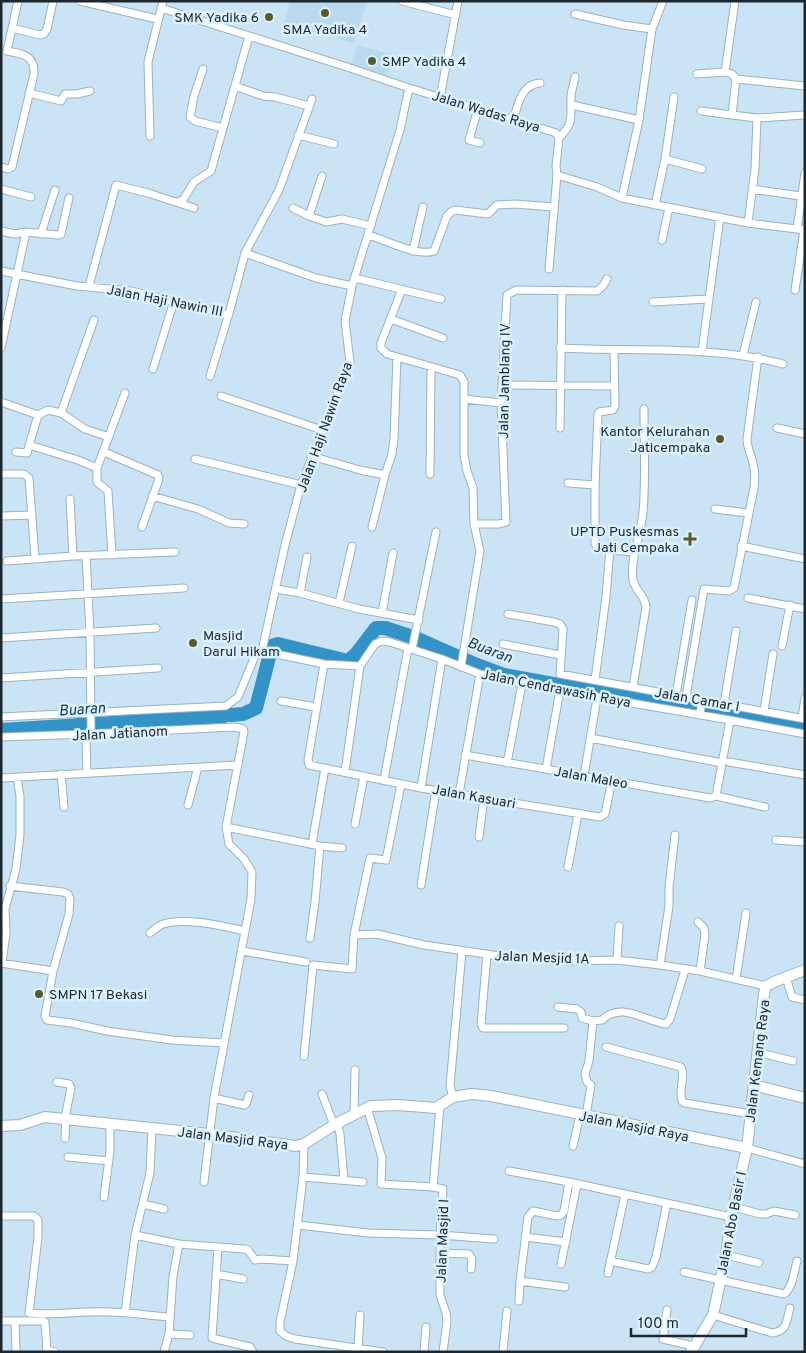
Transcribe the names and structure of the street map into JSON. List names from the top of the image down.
{
  "streets": {
    "street": [
      "Jalan Wadas Raya",
      "Jalan Haji Nawin III",
      "Jalan Jamblang IV",
      "Jalan Haji Nawin Raya",
      "Jalan Cendrawasih Raya",
      "Jalan Camar I",
      "Jalan Jatianom",
      "Jalan Maleo",
      "Jalan Kasuari",
      "Jalan Mesjid 1A",
      "Jalan Kemang Raya",
      "Jalan Masjid Raya",
      "Jalan Abo Basir I",
      "Jalan Masjid I"
    ]
  },
  "crossings": [
    ["Jalan Wadas Raya", "Jalan Haji Nawin Raya"],
    ["Jalan Cendrawasih Raya", "Jalan Camar I"],
    ["Jalan Maleo", "Jalan Kasuari"],
    ["Jalan Mesjid 1A", "Jalan Kemang Raya"],
    ["Jalan Kemang Raya", "Jalan Masjid Raya"],
    ["Jalan Kemang Raya", "Jalan Abo Basir I"],
    ["Jalan Masjid Raya", "Jalan Abo Basir I"],
    ["Jalan Masjid Raya", "Jalan Masjid I"]
  ],
  "water": ["Buaran"],
  "places": {
    "other": [
      "SMA Yadika 4",
      "SMK Yadika 6",
      "SMP Yadika 4",
      "Kantor Kelurahan Jaticempaka",
      "Masjid Darul Hikam",
      "SMPN 17 Bekasi"
    ],
    "health": ["UPTD Puskesmas Jati Cempaka"]
  },
  "scale_bar": "100 m"
}
